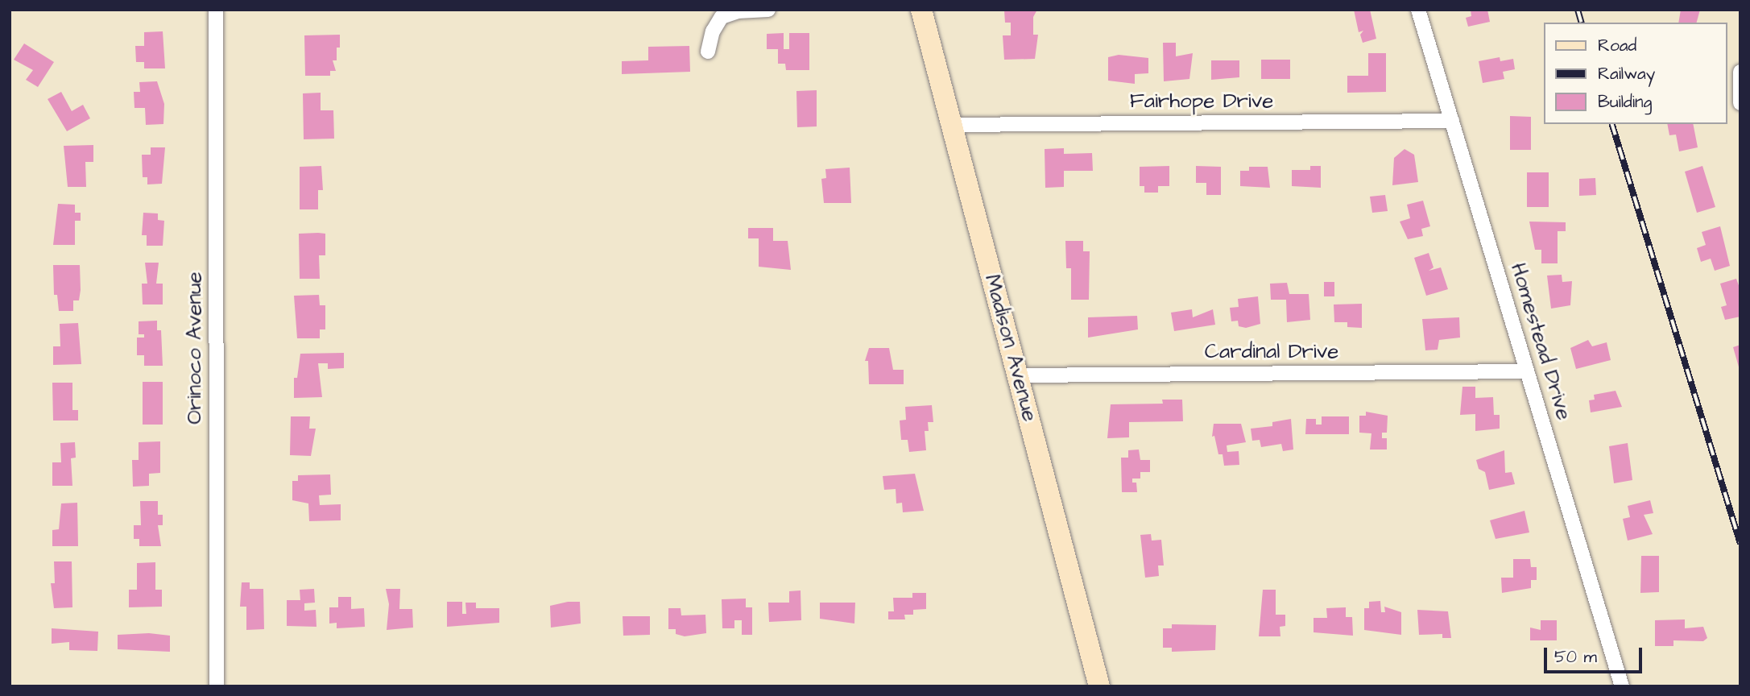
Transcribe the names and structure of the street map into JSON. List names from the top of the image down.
{
  "streets": {
    "main road": ["Madison Avenue"],
    "street": [
      "Fairhope Drive",
      "Homestead Drive",
      "Orinoco Avenue",
      "Cardinal Drive"
    ]
  },
  "crossings": [
    ["Fairhope Drive", "Homestead Drive"],
    ["Fairhope Drive", "Madison Avenue"],
    ["Homestead Drive", "Cardinal Drive"],
    ["Madison Avenue", "Cardinal Drive"]
  ],
  "legend": ["Road", "Railway", "Building"],
  "scale_bar": "50 m"
}
